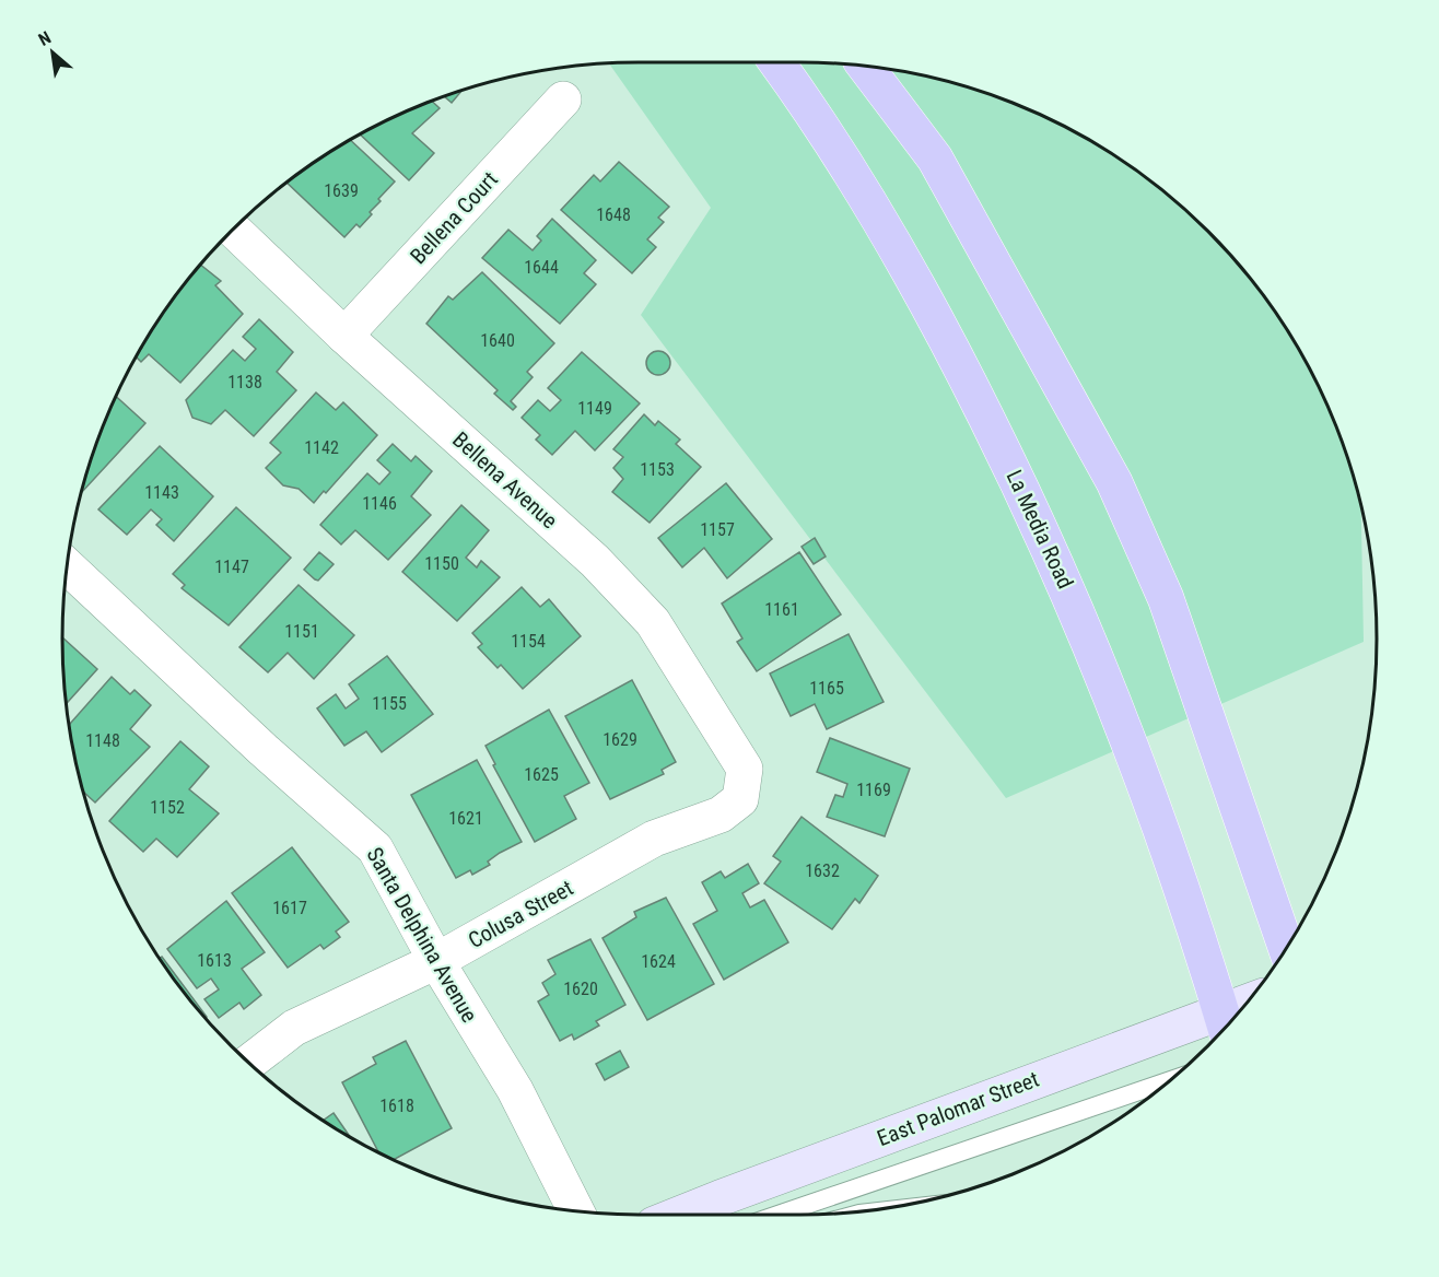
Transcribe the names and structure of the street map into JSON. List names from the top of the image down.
{
  "streets": {
    "main road": ["La Media Road", "East Palomar Street"],
    "street": [
      "Bellena Court",
      "Bellena Avenue",
      "Colusa Street",
      "Santa Delphina Avenue"
    ]
  },
  "crossings": [
    ["Bellena Court", "Bellena Avenue"],
    ["Bellena Avenue", "Colusa Street"],
    ["La Media Road", "East Palomar Street"],
    ["Colusa Street", "Santa Delphina Avenue"]
  ],
  "house_numbers": [
    "1639",
    "1648",
    "1644",
    "1640",
    "1138",
    "1149",
    "1142",
    "1153",
    "1143",
    "1146",
    "1157",
    "1150",
    "1147",
    "1161",
    "1151",
    "1154",
    "1165",
    "1155",
    "1629",
    "1148",
    "1625",
    "1169",
    "1152",
    "1621",
    "1632",
    "1617",
    "1613",
    "1624",
    "1620",
    "1618"
  ],
  "north": "top left"
}
